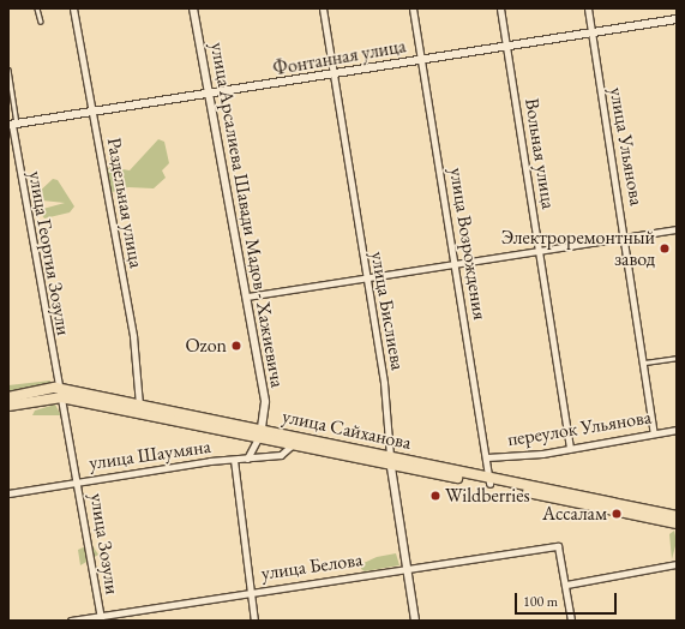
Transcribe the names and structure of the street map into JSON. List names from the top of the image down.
{
  "streets": {
    "main road": ["улица Сайханова"],
    "street": [
      "Фонтанная улица",
      "улица Ульянова",
      "Вольная улица",
      "Раздельная улица",
      "улица Арсалиева Шавади Мадов - Хажиевича",
      "улица Возрождения",
      "улица Георгия Зозули",
      "улица Бислиева",
      "переулок Ульянова",
      "улица Шаумяна",
      "улица Зозули",
      "улица Белова"
    ]
  },
  "crossings": [
    ["Фонтанная улица", "улица Ульянова"],
    ["Фонтанная улица", "Вольная улица"],
    ["Фонтанная улица", "Раздельная улица"],
    ["Фонтанная улица", "улица Арсалиева Шавади Мадов - Хажиевича"],
    ["Фонтанная улица", "улица Возрождения"],
    ["Фонтанная улица", "улица Георгия Зозули"],
    ["Фонтанная улица", "улица Бислиева"],
    ["улица Ульянова", "переулок Ульянова"],
    ["Вольная улица", "переулок Ульянова"],
    ["Раздельная улица", "улица Сайханова"],
    ["улица Арсалиева Шавади Мадов - Хажиевича", "улица Сайханова"],
    ["улица Возрождения", "переулок Ульянова"],
    ["улица Возрождения", "улица Сайханова"],
    ["улица Георгия Зозули", "улица Сайханова"],
    ["улица Георгия Зозули", "улица Зозули"],
    ["улица Бислиева", "улица Сайханова"],
    ["улица Бислиева", "улица Белова"],
    ["улица Сайханова", "улица Шаумяна"],
    ["улица Сайханова", "улица Зозули"],
    ["улица Шаумяна", "улица Зозули"],
    ["улица Зозули", "улица Белова"]
  ],
  "places": [
    "Электроремонтный завод",
    "Ozon",
    "Wildberries",
    "Ассалам"
  ],
  "scale_bar": "100 m"
}
